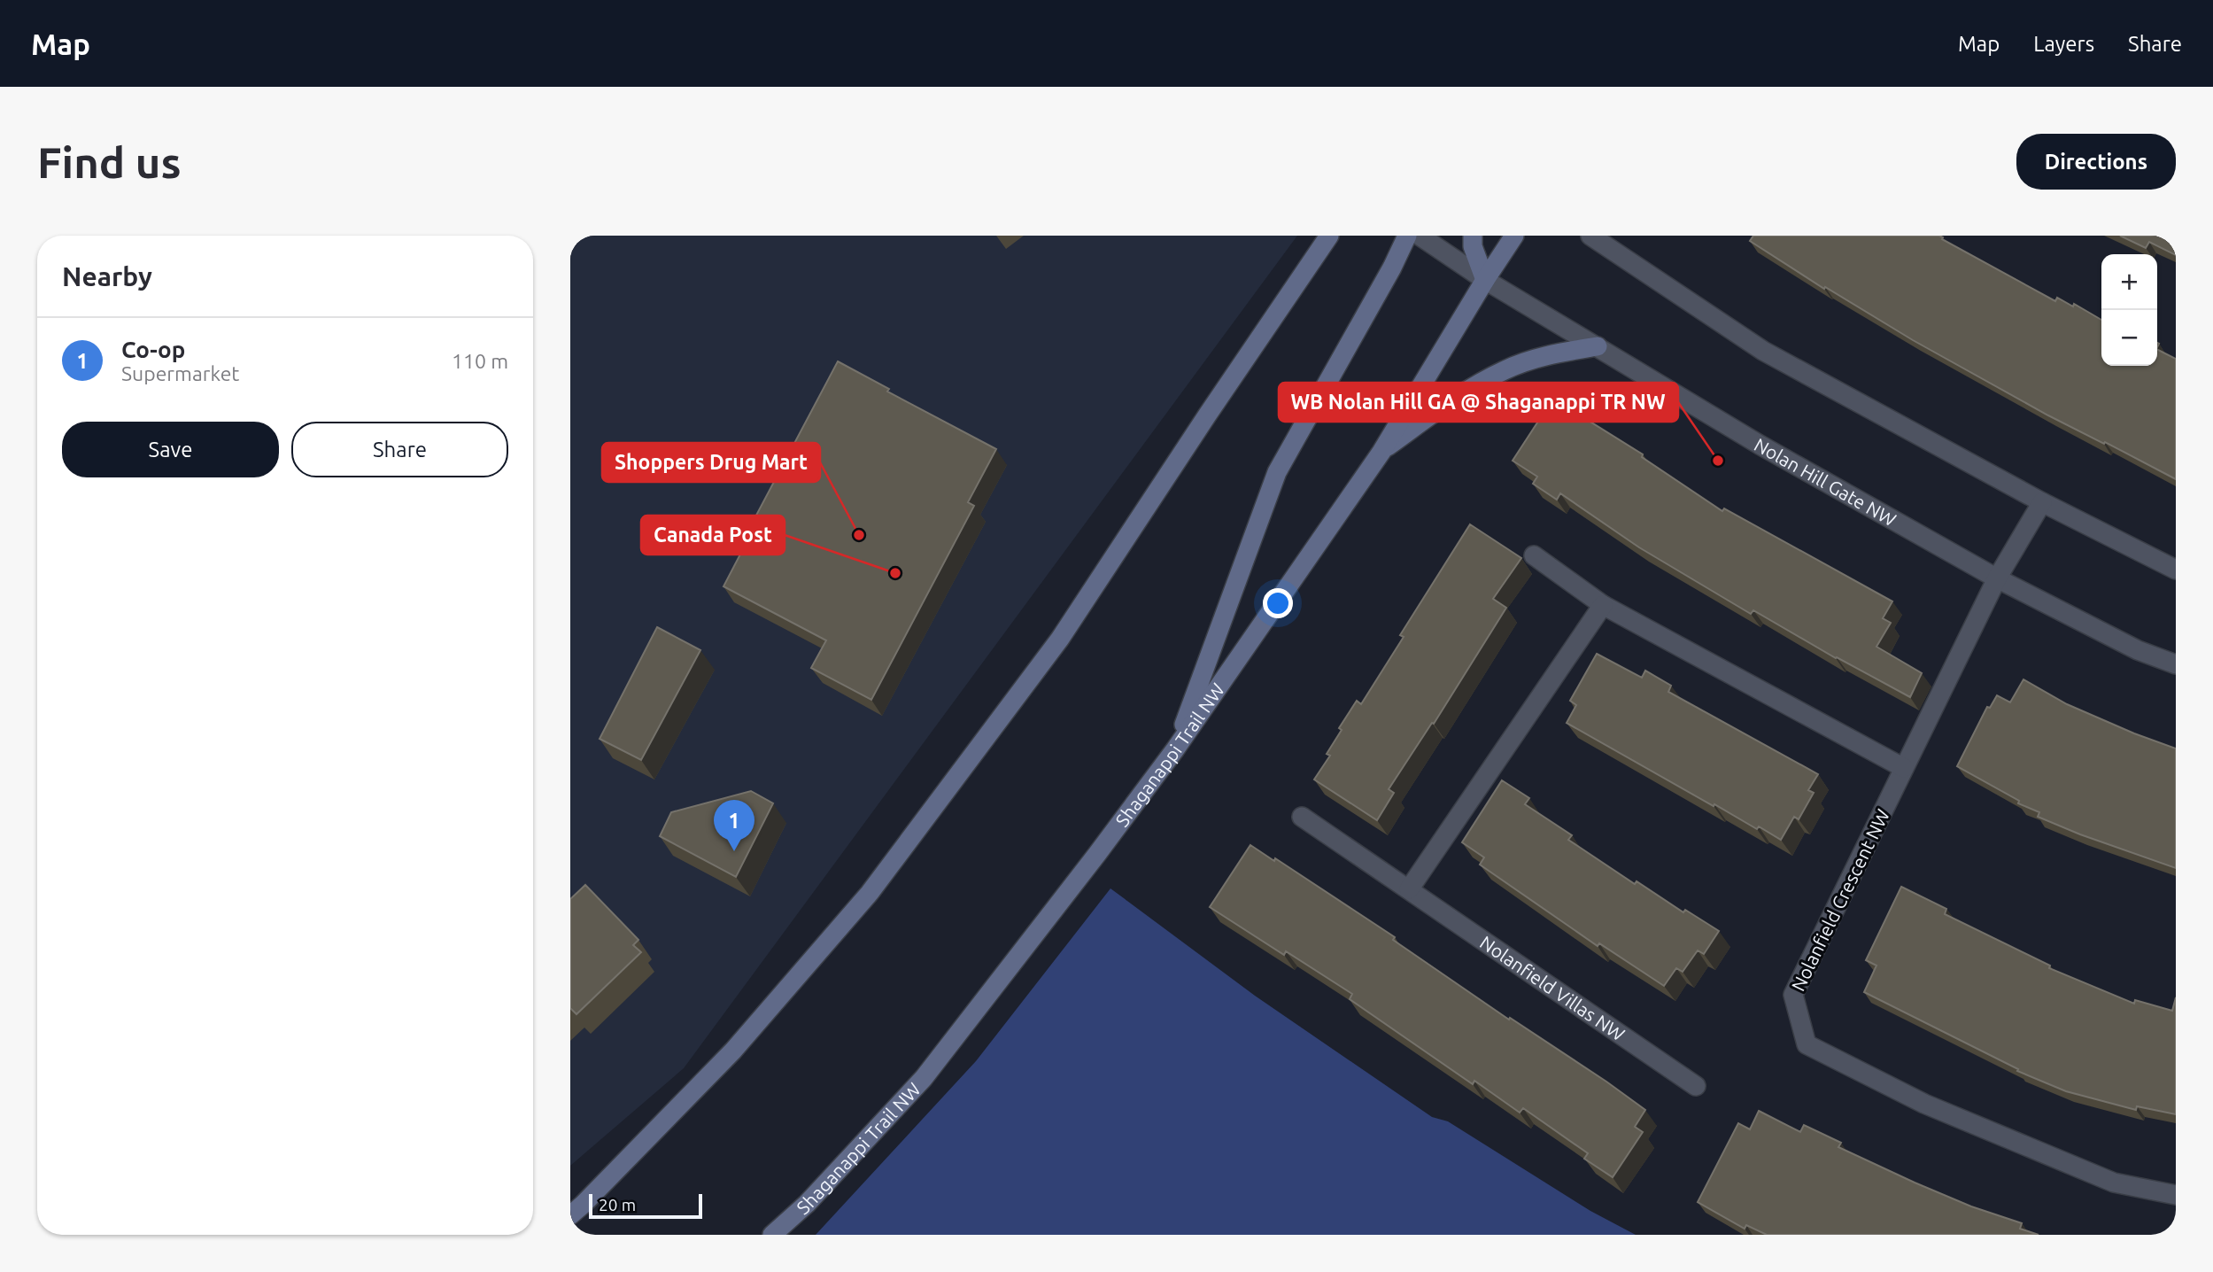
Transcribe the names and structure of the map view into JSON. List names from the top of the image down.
{
  "streets": {
    "main road": ["Shaganappi Trail NW"],
    "street": ["Nolan Hill Gate NW", "Nolanfield Crescent NW", "Nolanfield Villas NW"]
  },
  "crossings": [
    ["Nolan Hill Gate NW", "Shaganappi Trail NW"],
    ["Nolan Hill Gate NW", "Nolanfield Crescent NW"]
  ],
  "places": ["WB Nolan Hill GA @ Shaganappi TR NW", "Shoppers Drug Mart", "Canada Post"],
  "scale_bar": "20 m",
  "page": {
    "header": "Map",
    "nav": ["Map", "Layers", "Share"],
    "buttons": [
      "Directions",
      ["Save", "Share"]
    ],
    "title": "Find us",
    "heading": "Nearby",
    "map_buttons": ["+", "−"],
    "list": [
      {
        "mark": "1",
        "name": "Co-op",
        "note": "Supermarket",
        "value": "110 m"
      }
    ],
    "pins": "1",
    "scale": "20 m"
  }
}
